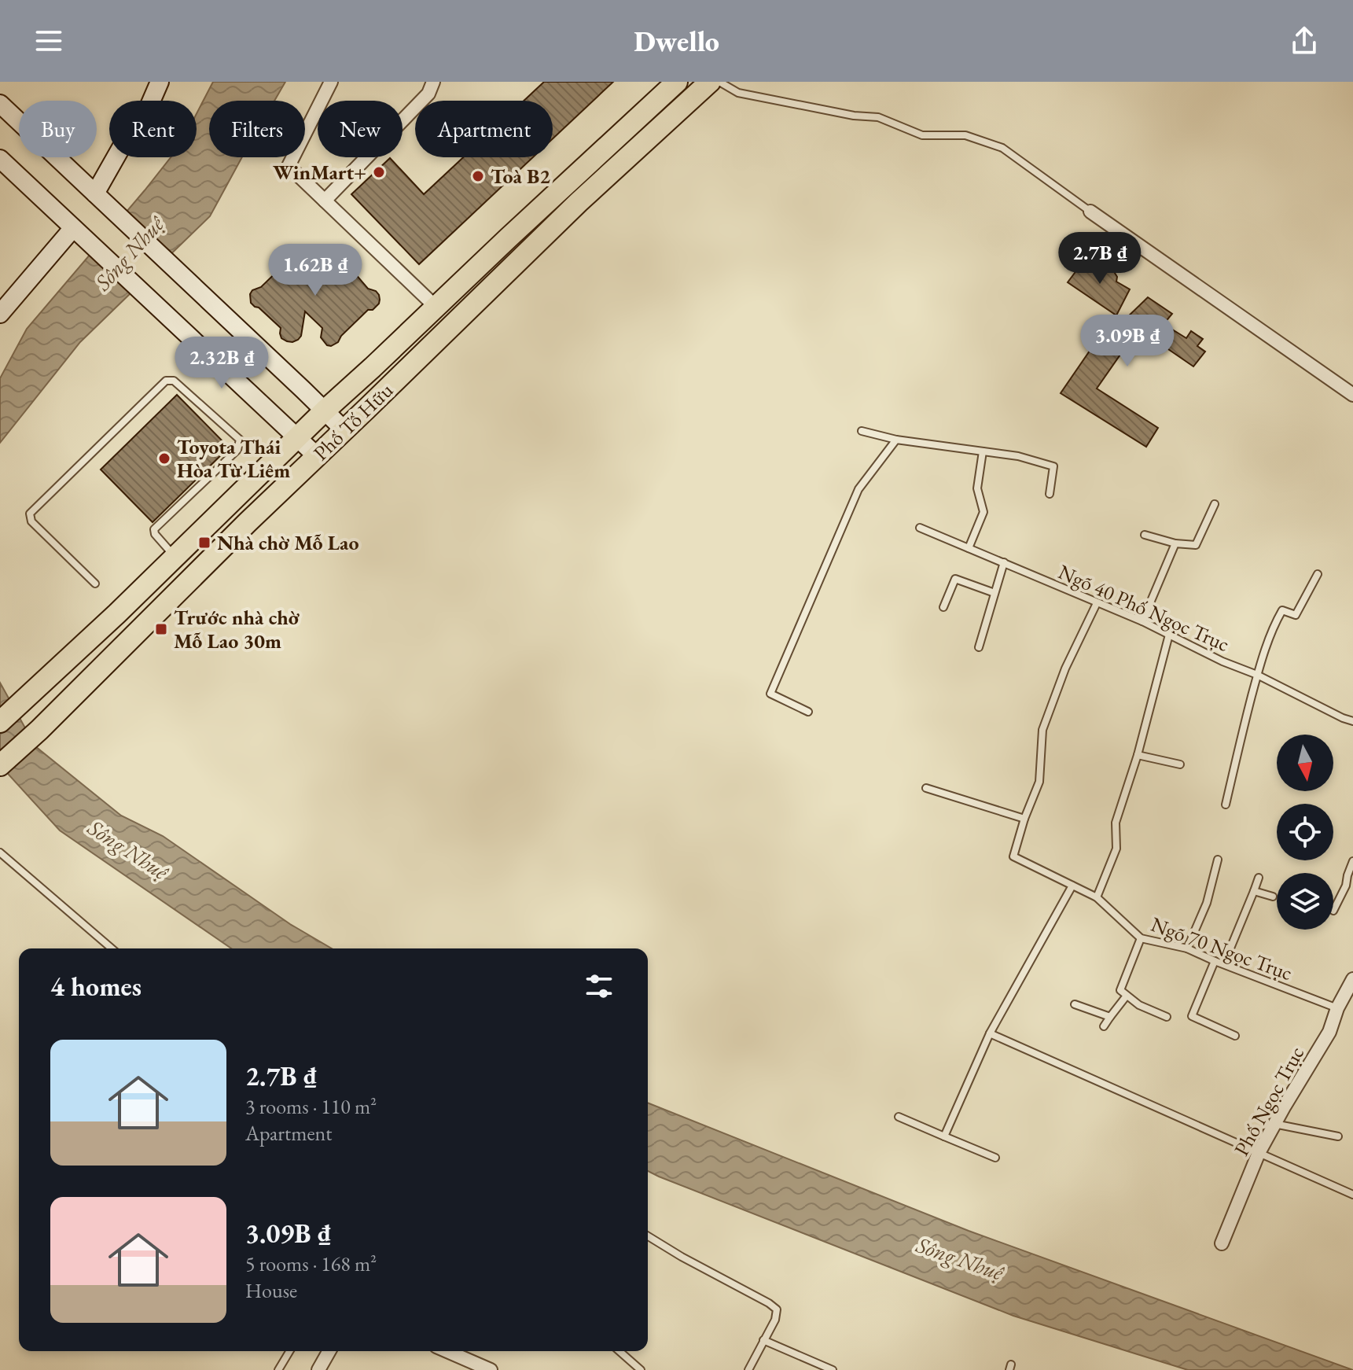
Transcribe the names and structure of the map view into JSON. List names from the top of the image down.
{
  "streets": {
    "main road": ["Phố Tố Hữu"],
    "street": ["Phố Ngọc Trục"],
    "lane": ["Ngõ 40 Phố Ngọc Trục", "Ngõ 70 Ngọc Trục"]
  },
  "crossings": [
    ["Ngõ 70 Ngọc Trục", "Phố Ngọc Trục"]
  ],
  "water": ["Sông Nhuệ"],
  "places": {
    "other": ["WinMart+", "Toà B2", "Toyota Thái Hòa Từ Liêm"],
    "transit": ["Nhà chờ Mỗ Lao", "Trước nhà chờ Mỗ Lao 30m"]
  },
  "north": "bottom",
  "page": {
    "header": "Dwello",
    "chip": [
      "Buy",
      "Rent",
      "Filters",
      "New",
      "Apartment"
    ],
    "price": [
      "2.7B ₫",
      "1.62B ₫",
      "3.09B ₫",
      "2.32B ₫"
    ],
    "heading": "4 homes",
    "list": [
      {
        "name": "2.7B ₫",
        "note": "3 rooms · 110 m² · Apartment"
      },
      {
        "name": "3.09B ₫",
        "note": "5 rooms · 168 m² · House"
      }
    ]
  }
}
